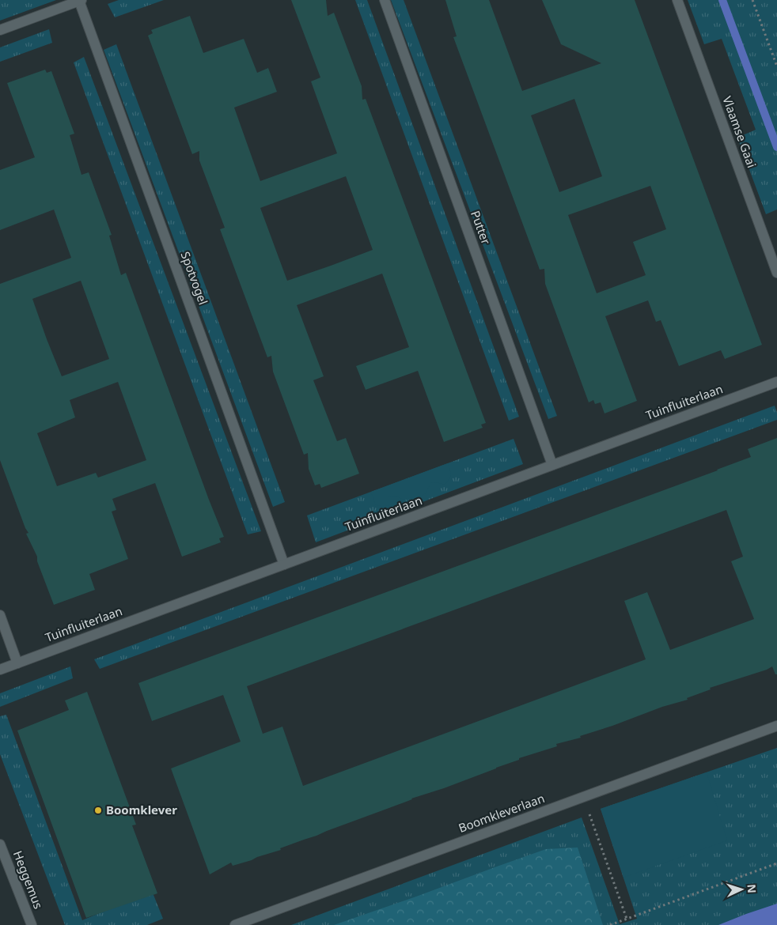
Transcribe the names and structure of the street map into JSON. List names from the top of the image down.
{
  "streets": {
    "street": [
      "Vlaamse Gaai",
      "Putter",
      "Spotvogel",
      "Tuinfluiterlaan",
      "Boomkleverlaan",
      "Heggemus"
    ]
  },
  "crossings": [
    ["Putter", "Tuinfluiterlaan"],
    ["Spotvogel", "Tuinfluiterlaan"]
  ],
  "places": ["Boomklever"],
  "north": "right"
}
